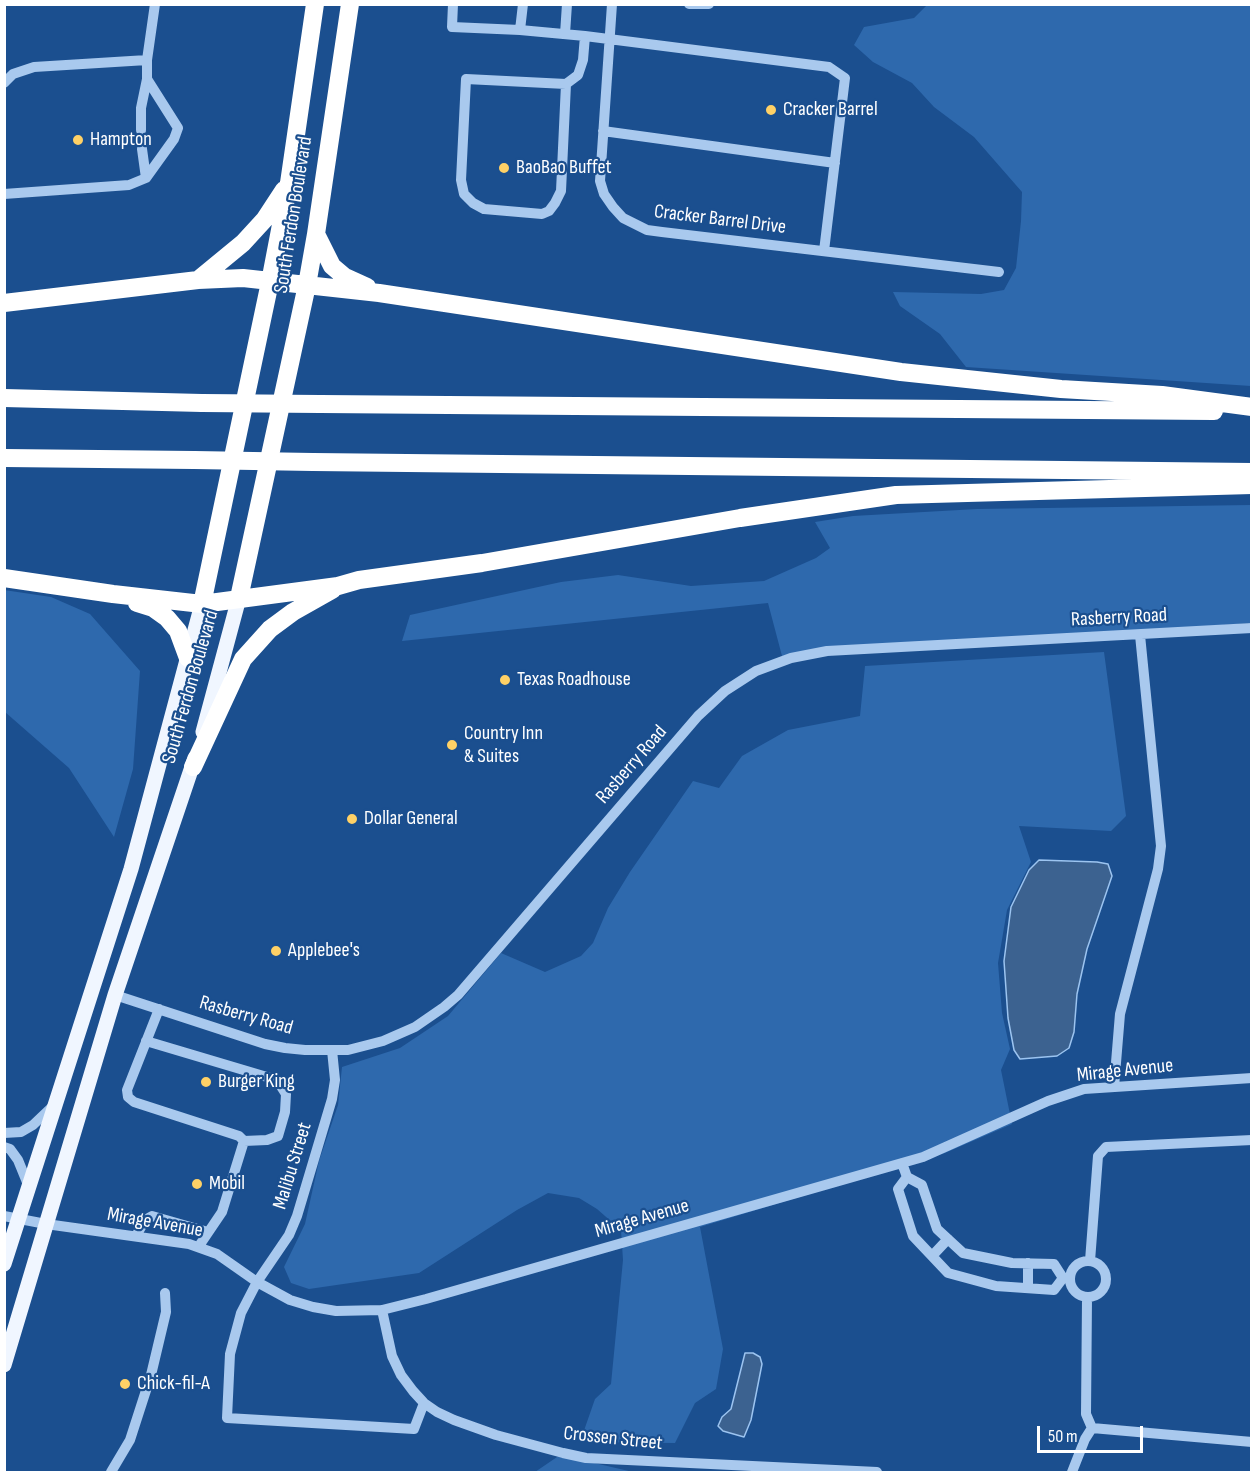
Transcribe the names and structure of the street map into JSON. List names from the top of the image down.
{
  "streets": {
    "highway": ["South Ferdon Boulevard"],
    "street": [
      "Cracker Barrel Drive",
      "Rasberry Road",
      "Mirage Avenue",
      "Malibu Street",
      "Crossen Street"
    ]
  },
  "crossings": [
    ["South Ferdon Boulevard", "Rasberry Road"],
    ["South Ferdon Boulevard", "Mirage Avenue"],
    ["Rasberry Road", "Malibu Street"],
    ["Mirage Avenue", "Malibu Street"],
    ["Mirage Avenue", "Crossen Street"],
    ["Malibu Street", "Crossen Street"]
  ],
  "places": [
    "Cracker Barrel",
    "Hampton",
    "BaoBao Buffet",
    "Texas Roadhouse",
    "Country Inn & Suites",
    "Dollar General",
    "Applebee's",
    "Burger King",
    "Mobil",
    "Chick-fil-A"
  ],
  "scale_bar": "50 m"
}
